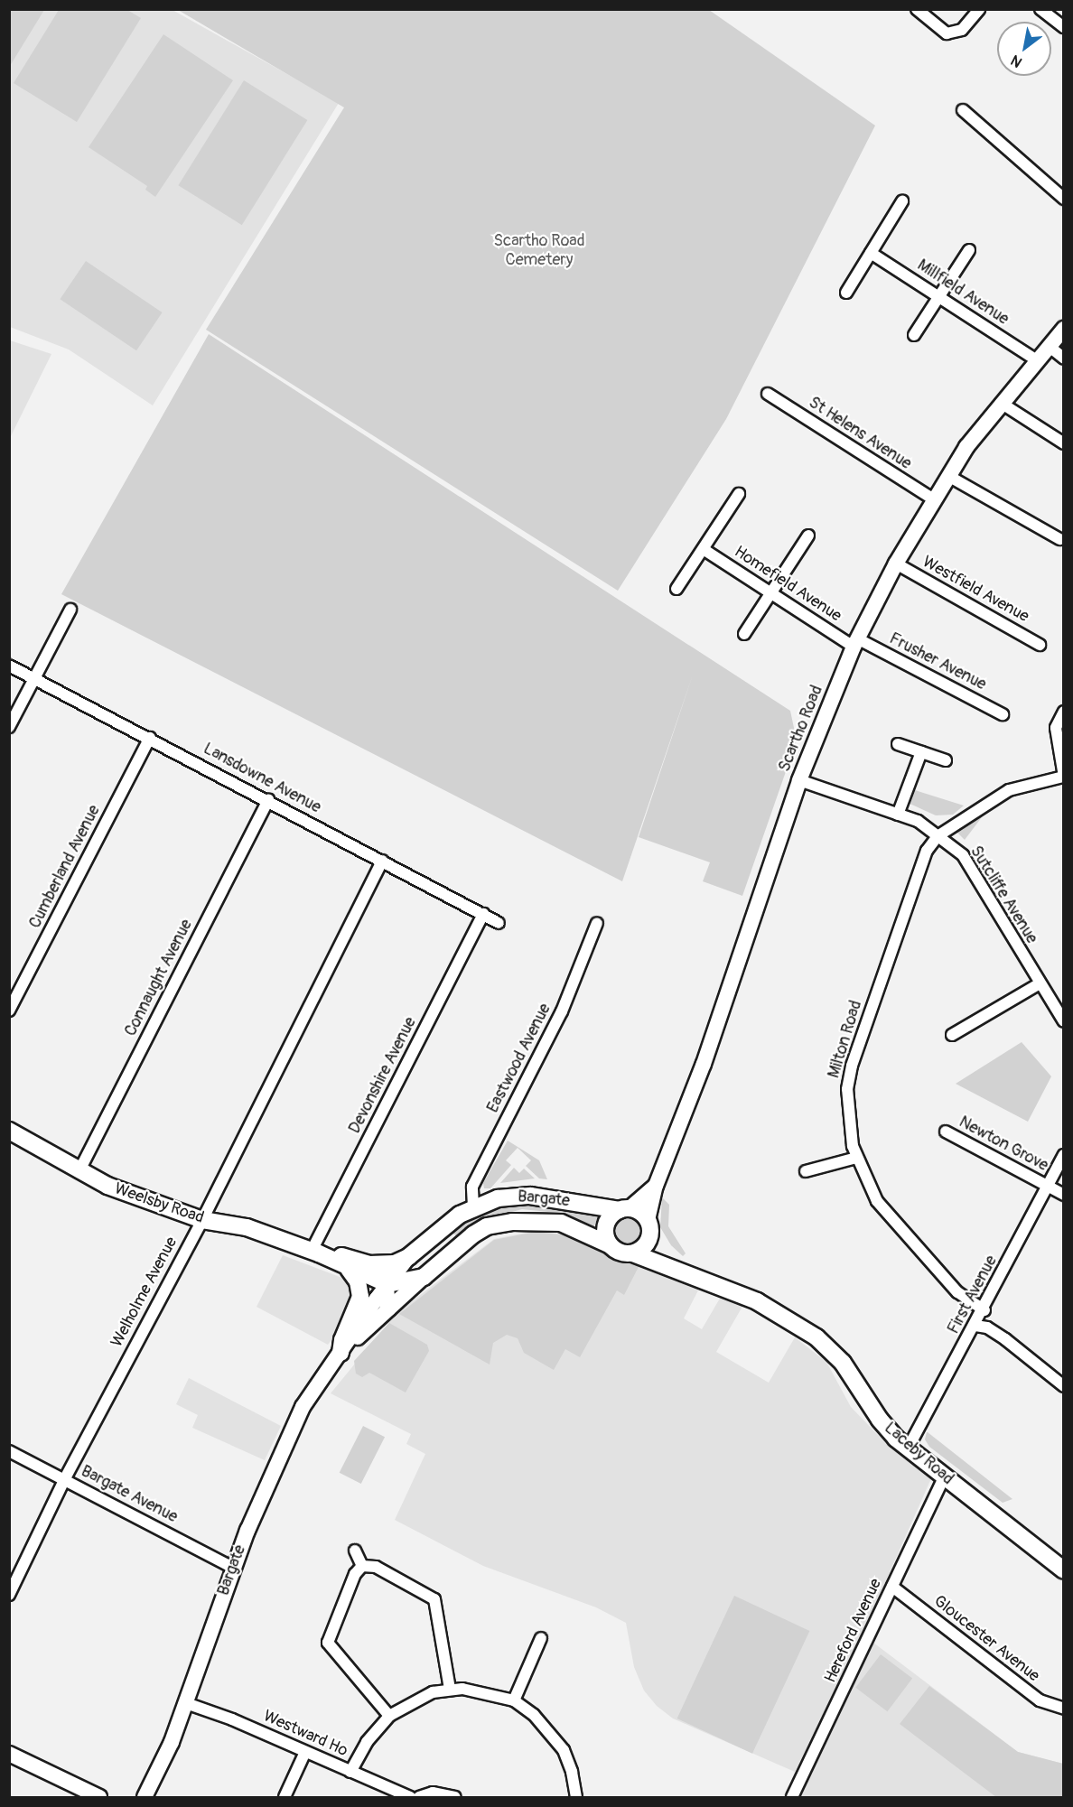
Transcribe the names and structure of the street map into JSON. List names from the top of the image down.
{
  "streets": {
    "highway": ["Bargate", "Weelsby Road", "Laceby Road"],
    "main road": ["Scartho Road"],
    "street": [
      "Millfield Avenue",
      "St Helens Avenue",
      "Homefield Avenue",
      "Westfield Avenue",
      "Frusher Avenue",
      "Lansdowne Avenue",
      "Cumberland Avenue",
      "Sutcliffe Avenue",
      "Connaught Avenue",
      "Milton Road",
      "Eastwood Avenue",
      "Devonshire Avenue",
      "Newton Grove",
      "Welholme Avenue",
      "First Avenue",
      "Bargate Avenue",
      "Hereford Avenue",
      "Gloucester Avenue",
      "Westward Ho"
    ]
  },
  "crossings": [
    ["Millfield Avenue", "Scartho Road"],
    ["St Helens Avenue", "Scartho Road"],
    ["Homefield Avenue", "Frusher Avenue"],
    ["Homefield Avenue", "Scartho Road"],
    ["Westfield Avenue", "Scartho Road"],
    ["Frusher Avenue", "Scartho Road"],
    ["Scartho Road", "Sutcliffe Avenue"],
    ["Scartho Road", "Bargate"],
    ["Scartho Road", "Laceby Road"],
    ["Lansdowne Avenue", "Cumberland Avenue"],
    ["Lansdowne Avenue", "Connaught Avenue"],
    ["Lansdowne Avenue", "Devonshire Avenue"],
    ["Lansdowne Avenue", "Welholme Avenue"],
    ["Sutcliffe Avenue", "Milton Road"],
    ["Connaught Avenue", "Weelsby Road"],
    ["Milton Road", "First Avenue"],
    ["Eastwood Avenue", "Bargate"],
    ["Devonshire Avenue", "Weelsby Road"],
    ["Newton Grove", "First Avenue"],
    ["Bargate", "Weelsby Road"],
    ["Bargate", "Laceby Road"],
    ["Bargate", "Bargate Avenue"],
    ["Bargate", "Westward Ho"],
    ["Weelsby Road", "Welholme Avenue"],
    ["Welholme Avenue", "Bargate Avenue"],
    ["First Avenue", "Laceby Road"],
    ["Laceby Road", "Hereford Avenue"],
    ["Hereford Avenue", "Gloucester Avenue"]
  ],
  "parks": ["Scartho Road Cemetery"],
  "north": "bottom left"
}
